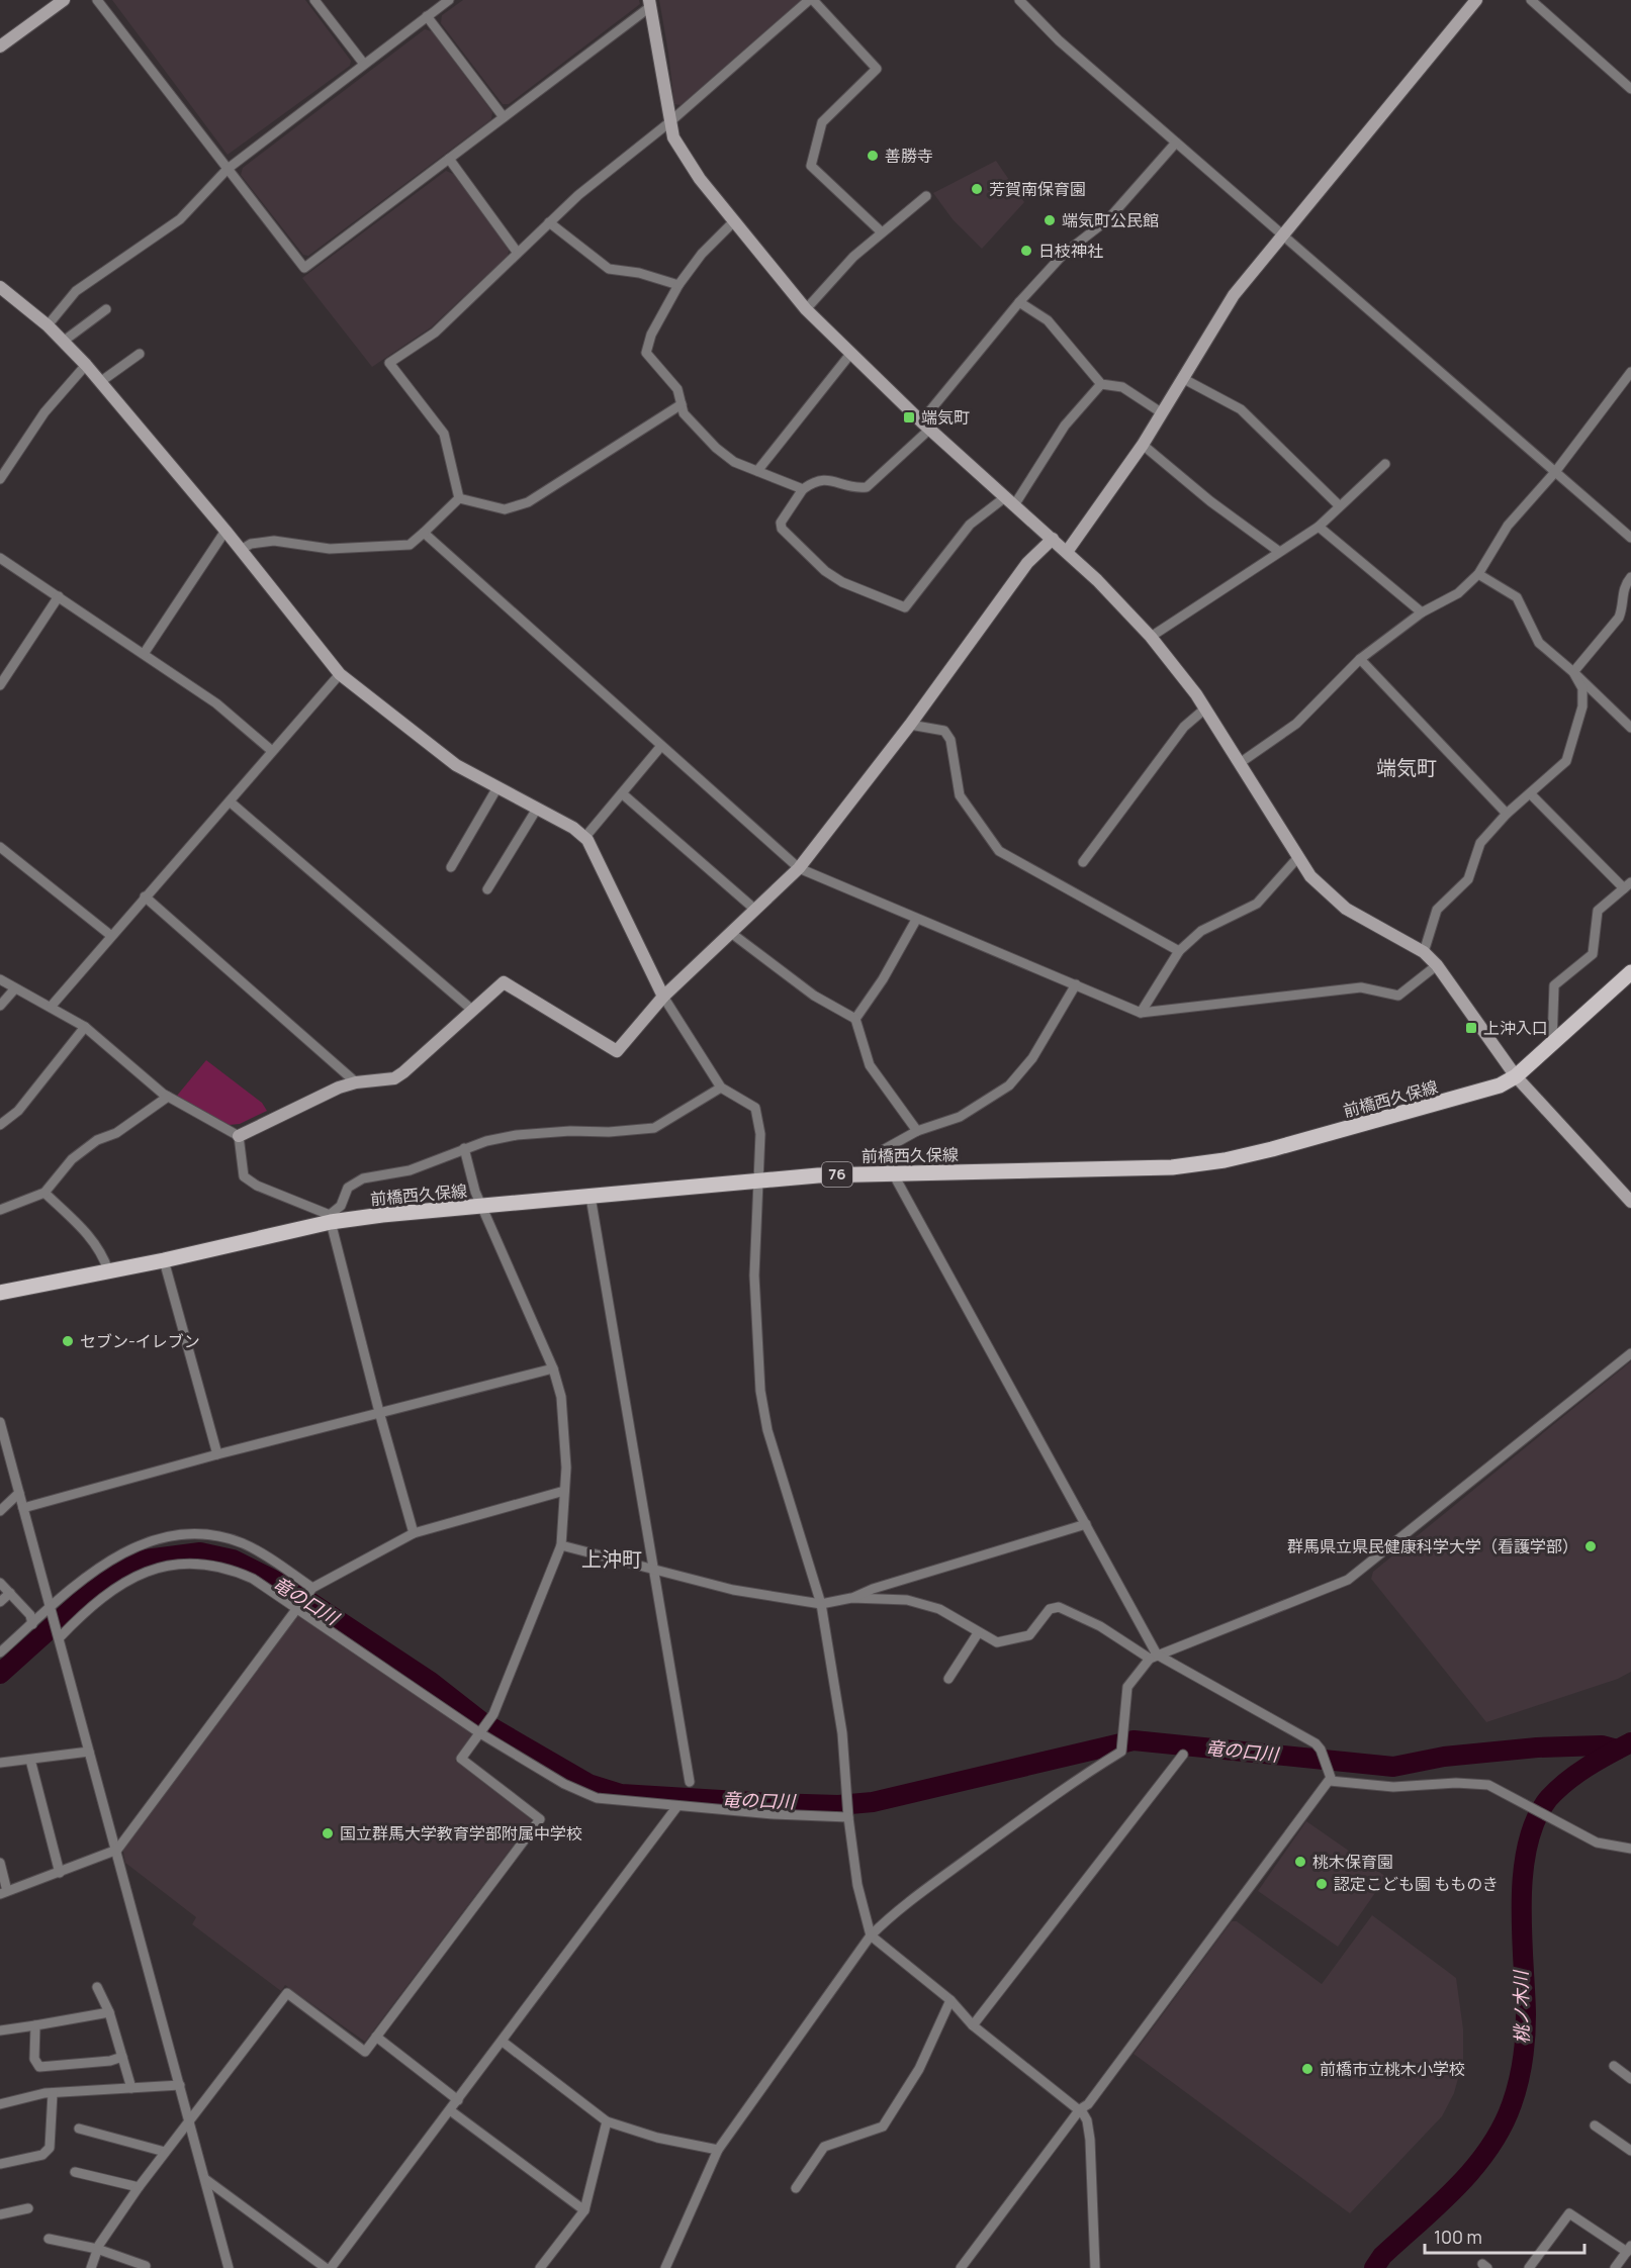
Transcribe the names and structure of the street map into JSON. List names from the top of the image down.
{
  "streets": {
    "main road": ["前橋西久保線", "76"]
  },
  "districts": ["端気町", "上沖町"],
  "water": ["竜の口川", "桃ノ木川"],
  "places": {
    "other": [
      "善勝寺",
      "芳賀南保育園",
      "端気町公民館",
      "日枝神社",
      "セブン-イレブン",
      "群馬県立県民健康科学大学（看護学部）",
      "国立群馬大学教育学部附属中学校",
      "桃木保育園",
      "認定こども園 もものき",
      "前橋市立桃木小学校"
    ],
    "transit": ["端気町", "上沖入口"]
  },
  "scale_bar": "100 m"
}
